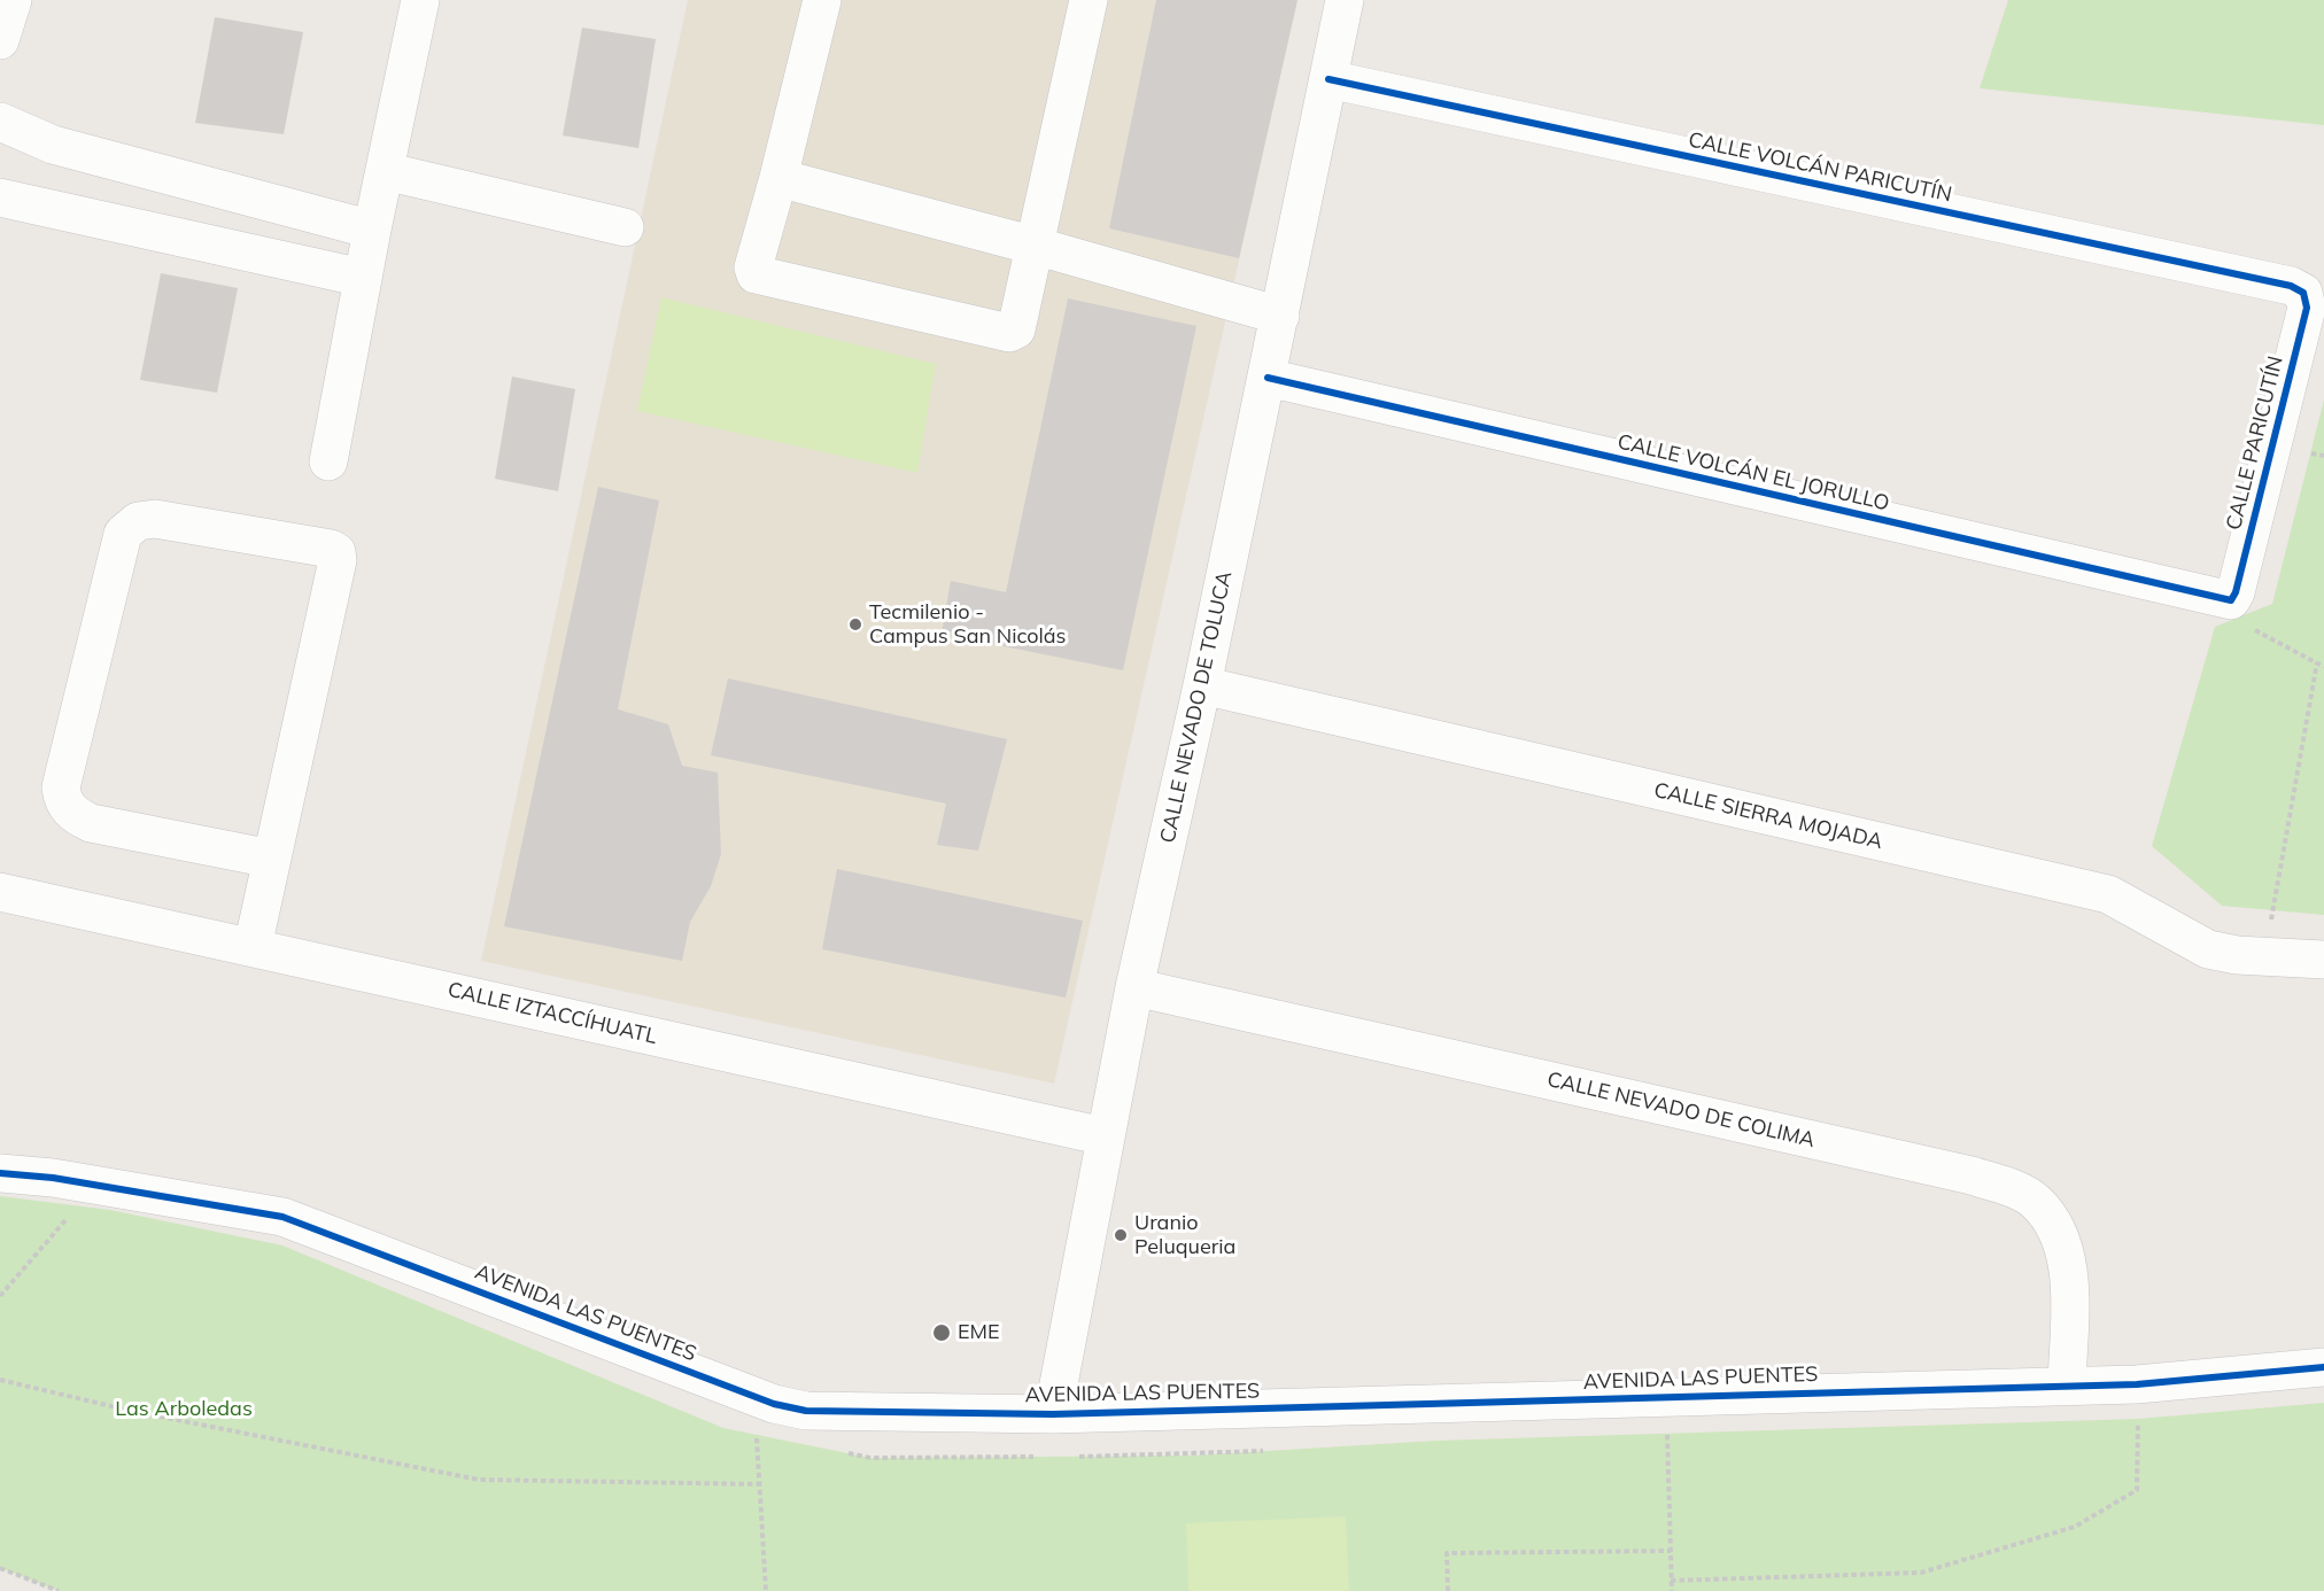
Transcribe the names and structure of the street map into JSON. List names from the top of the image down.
{
  "streets": {
    "street": [
      "CALLE VOLCÁN PARICUTÍN",
      "CALLE PARICUTÍN",
      "CALLE VOLCÁN EL JORULLO",
      "CALLE NEVADO DE TOLUCA",
      "CALLE SIERRA MOJADA",
      "CALLE IZTACCÍHUATL",
      "CALLE NEVADO DE COLIMA",
      "AVENIDA LAS PUENTES"
    ]
  },
  "crossings": [
    ["CALLE VOLCÁN PARICUTÍN", "CALLE PARICUTÍN"],
    ["CALLE VOLCÁN PARICUTÍN", "CALLE NEVADO DE TOLUCA"],
    ["CALLE PARICUTÍN", "CALLE VOLCÁN EL JORULLO"],
    ["CALLE VOLCÁN EL JORULLO", "CALLE NEVADO DE TOLUCA"],
    ["CALLE NEVADO DE TOLUCA", "CALLE SIERRA MOJADA"],
    ["CALLE NEVADO DE TOLUCA", "CALLE IZTACCÍHUATL"],
    ["CALLE NEVADO DE TOLUCA", "CALLE NEVADO DE COLIMA"],
    ["CALLE NEVADO DE TOLUCA", "AVENIDA LAS PUENTES"],
    ["CALLE NEVADO DE COLIMA", "AVENIDA LAS PUENTES"]
  ],
  "parks": ["Las Arboledas"],
  "places": ["Tecmilenio - Campus San Nicolás", "Uranio Peluqueria", "EME"]
}
